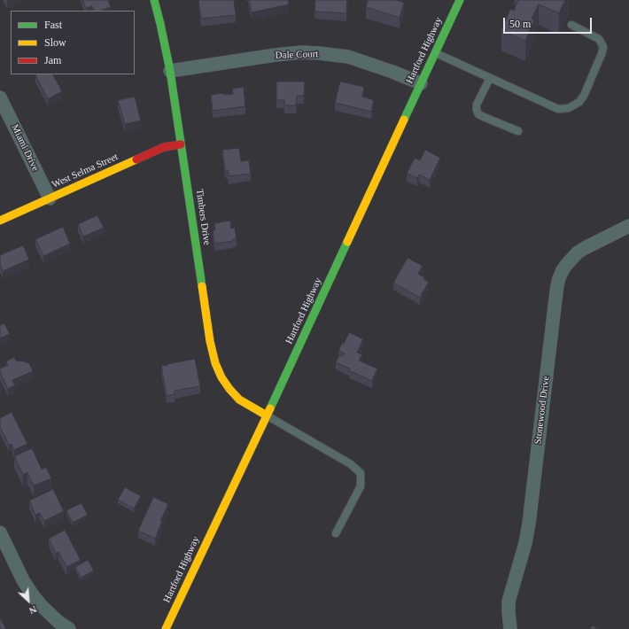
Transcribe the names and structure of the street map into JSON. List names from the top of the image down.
{
  "streets": {
    "main road": ["Hartford Highway", "West Selma Street", "Timbers Drive"],
    "street": ["Dale Court", "Miami Drive", "Stonewood Drive"]
  },
  "crossings": [
    ["Hartford Highway", "Dale Court"],
    ["Hartford Highway", "Timbers Drive"],
    ["Dale Court", "Timbers Drive"],
    ["Miami Drive", "West Selma Street"],
    ["West Selma Street", "Timbers Drive"]
  ],
  "legend": ["Fast", "Slow", "Jam"],
  "scale_bar": "50 m",
  "north": "bottom right"
}
